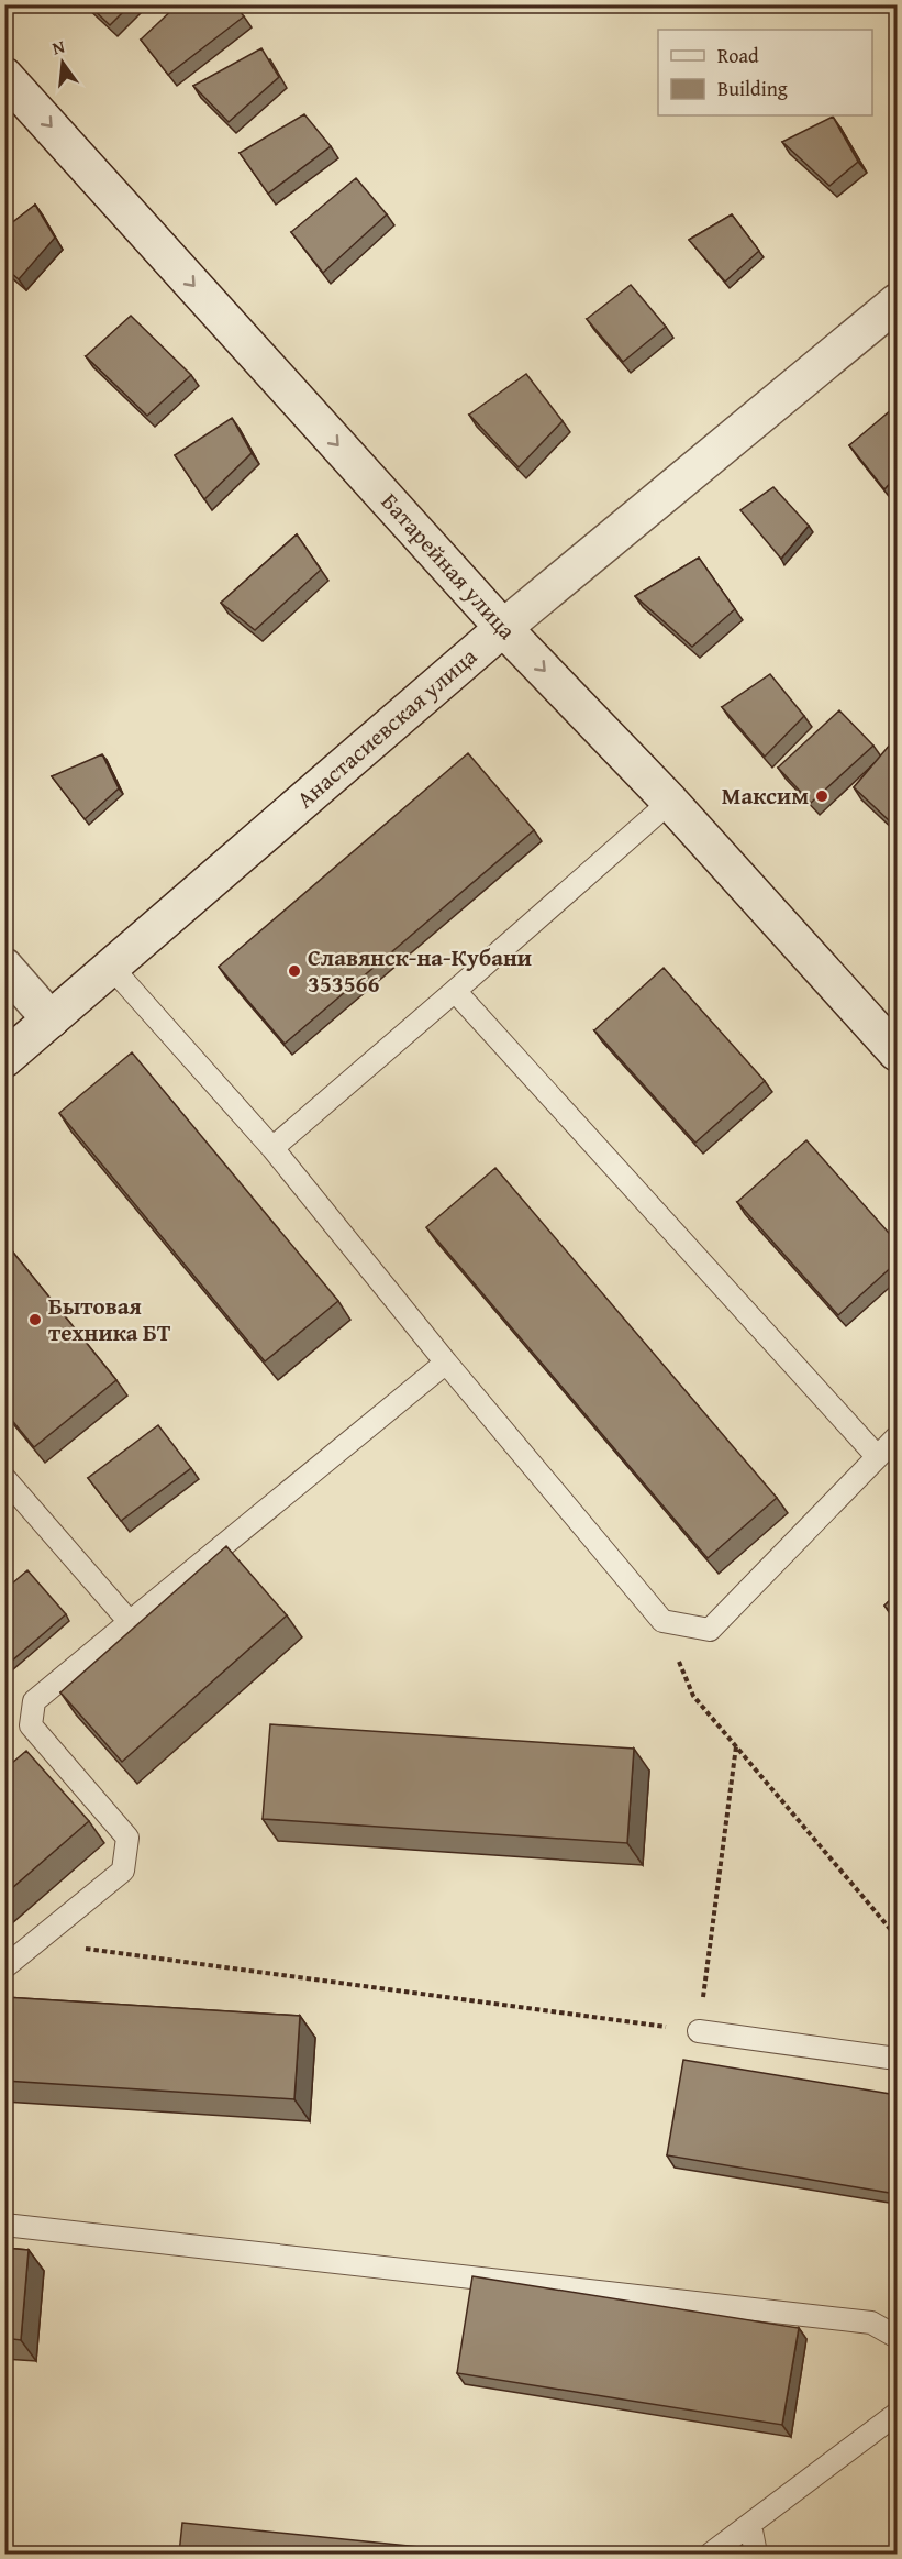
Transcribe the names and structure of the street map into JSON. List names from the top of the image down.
{
  "streets": {
    "street": ["Батарейная улица", "Анастасиевская улица"]
  },
  "crossings": [
    ["Батарейная улица", "Анастасиевская улица"]
  ],
  "one_way": ["Батарейная улица"],
  "places": ["Максим", "Славянск-на-Кубани 353566", "Бытовая техника БТ"],
  "legend": ["Road", "Building"],
  "north": "top"
}
